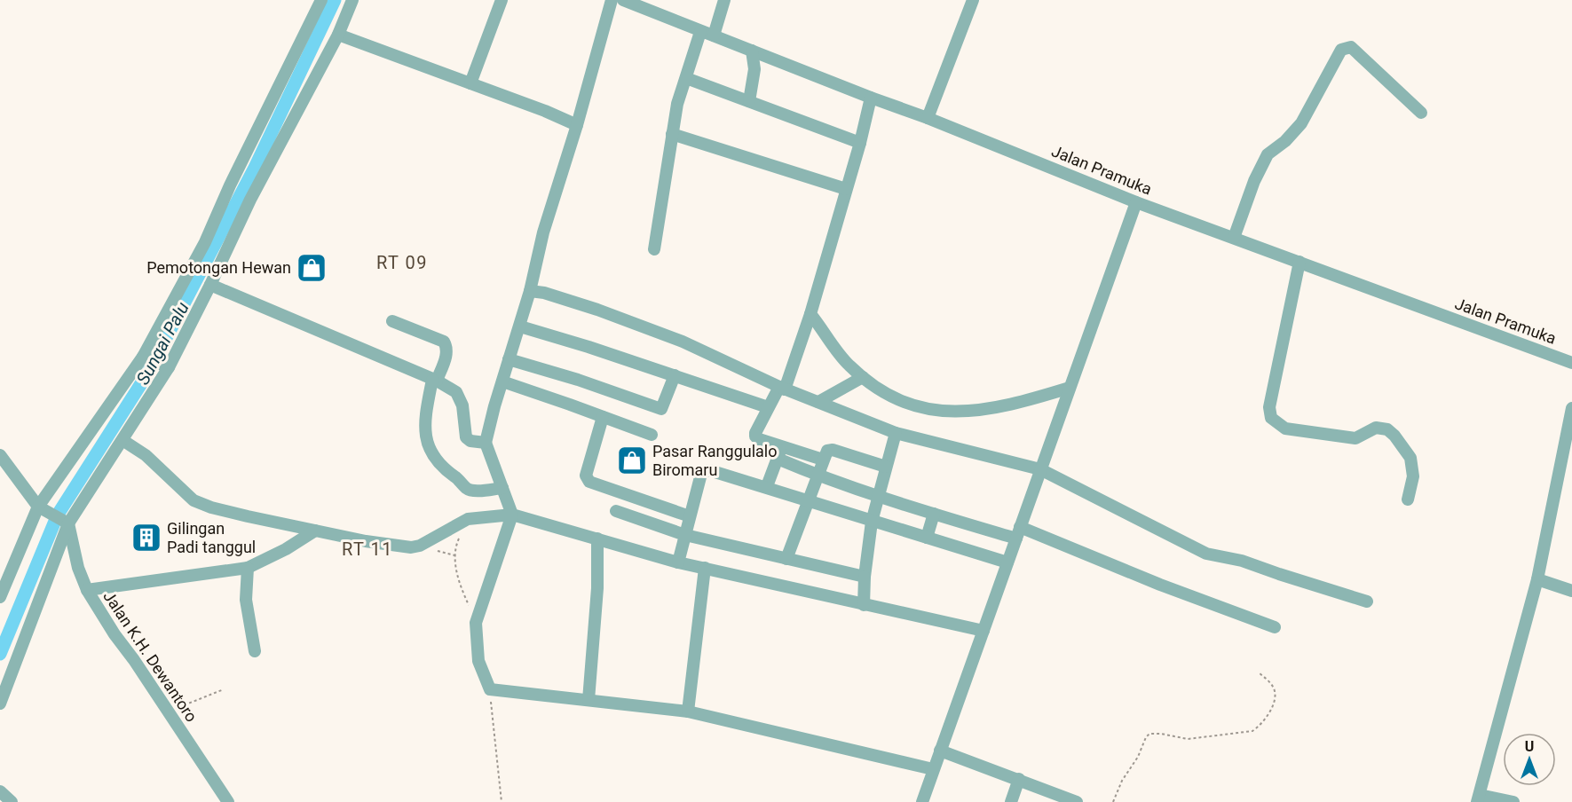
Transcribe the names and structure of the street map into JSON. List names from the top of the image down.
{
  "streets": {
    "street": ["Jalan Pramuka", "Jalan K.H. Dewantoro"]
  },
  "districts": ["RT 09", "RT 11"],
  "water": ["Sungai Palu"],
  "places": {
    "shop": ["Pemotongan Hewan", "Pasar Ranggulalo Biromaru"],
    "building": ["Gilingan Padi tanggul"]
  },
  "north": "top"
}
